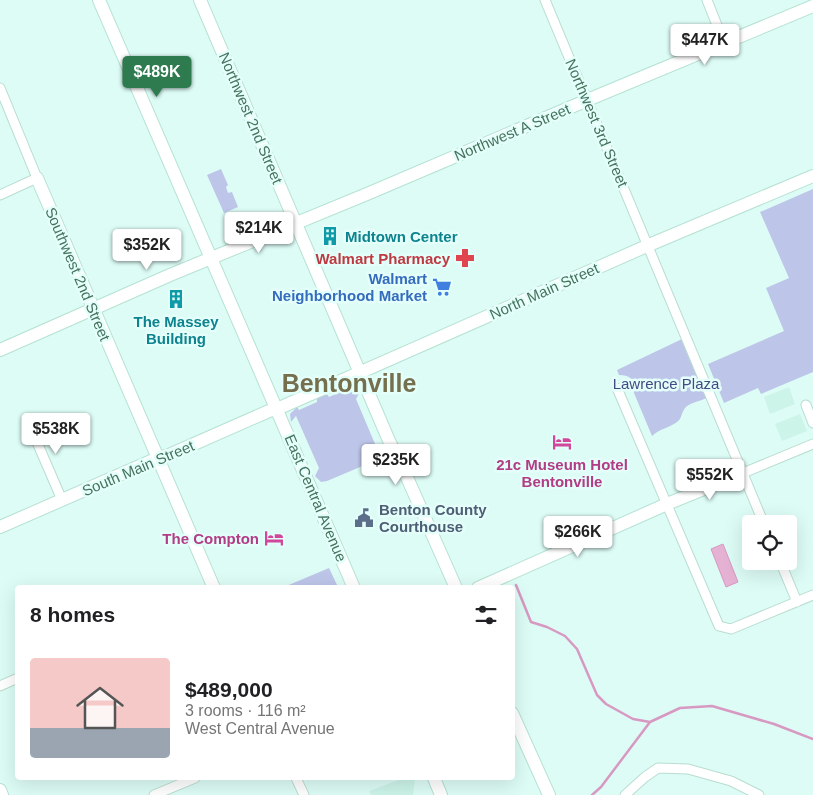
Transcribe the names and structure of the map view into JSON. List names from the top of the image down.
{
  "streets": {
    "street": [
      "Northwest 2nd Street",
      "Northwest 3rd Street",
      "Northwest A Street",
      "Southwest 2nd Street",
      "North Main Street",
      "South Main Street",
      "East Central Avenue"
    ]
  },
  "crossings": [
    ["Northwest 2nd Street", "Northwest A Street"],
    ["Northwest 2nd Street", "North Main Street"],
    ["Northwest 3rd Street", "Northwest A Street"],
    ["Northwest 3rd Street", "North Main Street"],
    ["Northwest A Street", "Southwest 2nd Street"],
    ["Northwest A Street", "East Central Avenue"],
    ["Southwest 2nd Street", "South Main Street"],
    ["North Main Street", "South Main Street"],
    ["North Main Street", "East Central Avenue"],
    ["South Main Street", "East Central Avenue"]
  ],
  "districts": ["Bentonville"],
  "parks": ["Lawrence Plaza"],
  "places": {
    "building": ["Midtown Center", "The Massey Building"],
    "pharmacy": ["Walmart Pharmacy"],
    "supermarket": ["Walmart Neighborhood Market"],
    "hotel": ["21c Museum Hotel Bentonville", "The Compton"],
    "public building": ["Benton County Courthouse"]
  },
  "page": {
    "price": [
      "$447K",
      "$489K",
      "$214K",
      "$352K",
      "$538K",
      "$235K",
      "$552K",
      "$266K"
    ],
    "heading": "8 homes",
    "list": [
      {
        "name": "$489,000",
        "note": "3 rooms · 116 m² · West Central Avenue"
      }
    ]
  }
}
